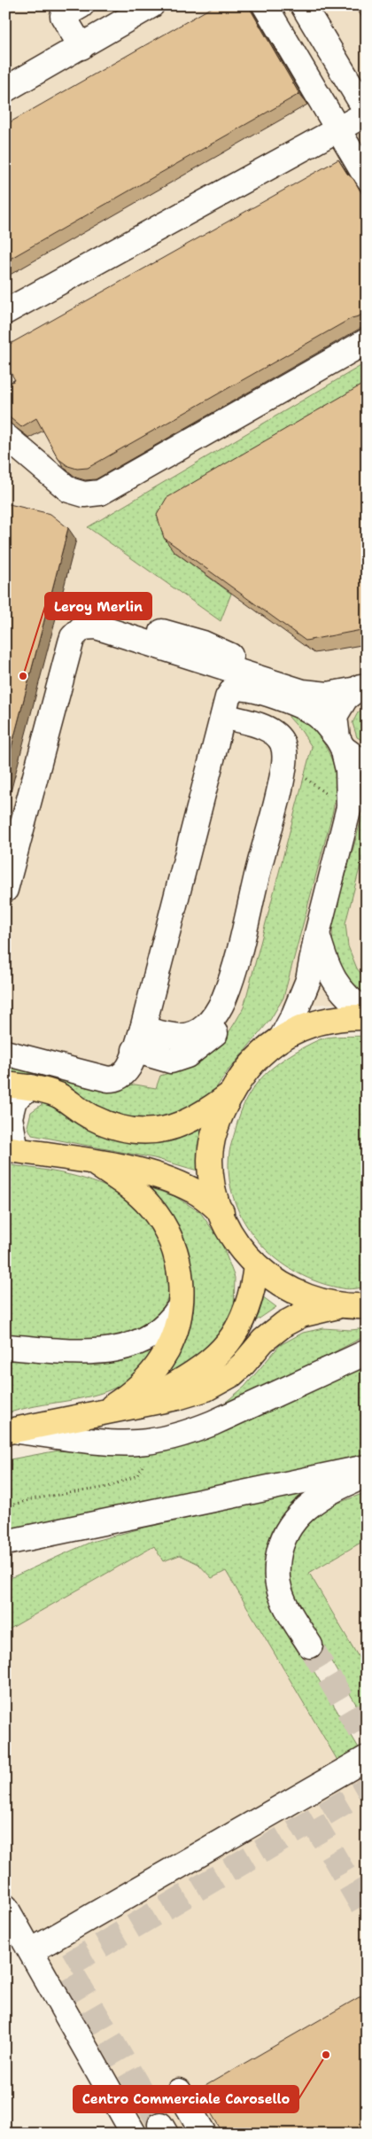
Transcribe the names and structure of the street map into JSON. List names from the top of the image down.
{
  "places": ["Leroy Merlin", "Centro Commerciale Carosello"]
}
